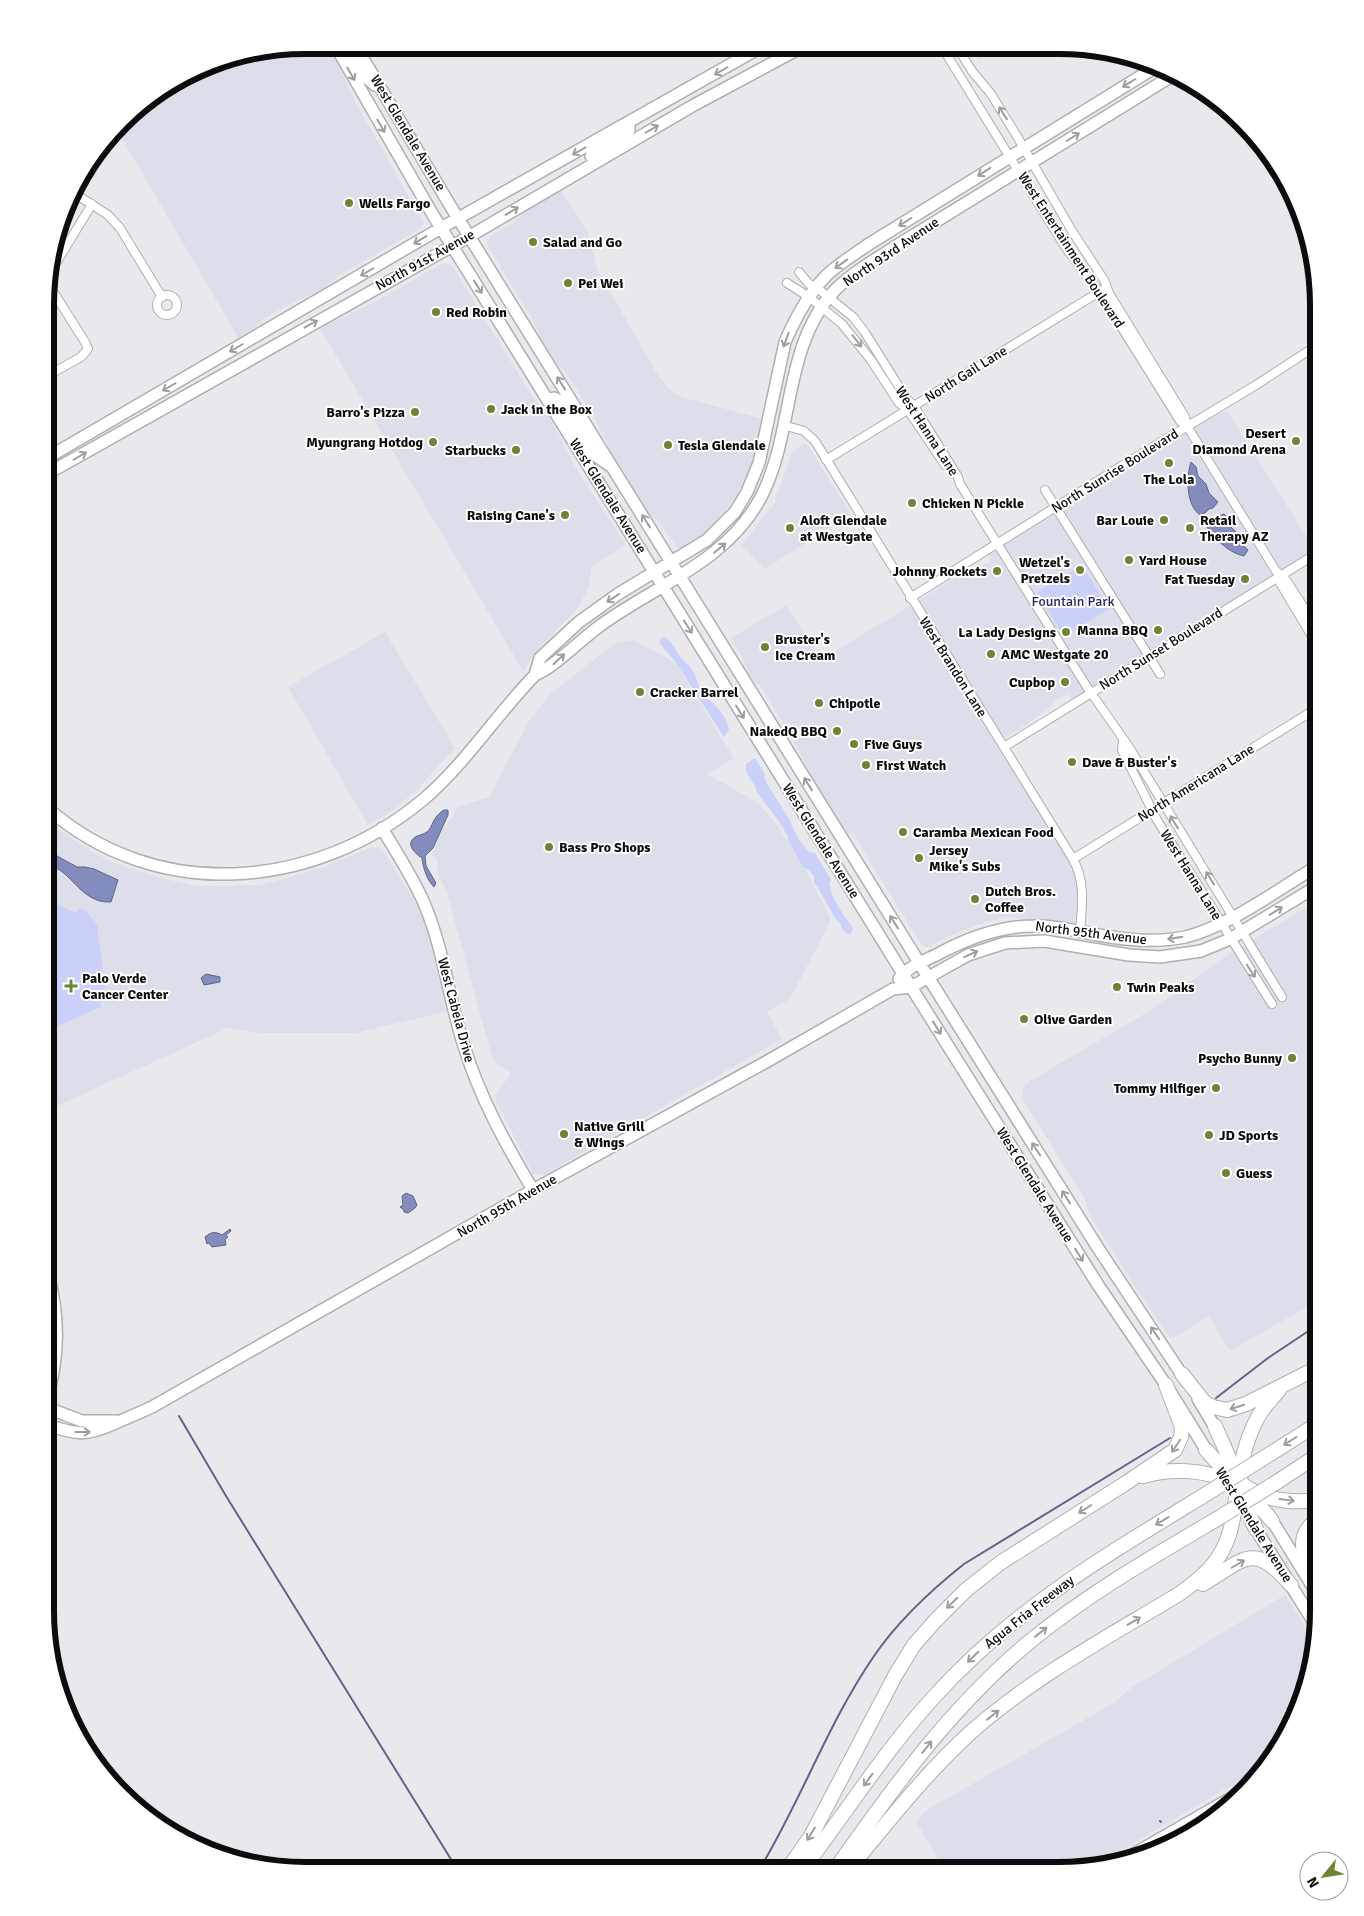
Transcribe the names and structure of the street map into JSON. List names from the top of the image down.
{
  "streets": {
    "highway": ["Agua Fria Freeway"],
    "main road": [
      "West Glendale Avenue",
      "North 93rd Avenue",
      "North 91st Avenue",
      "North 95th Avenue",
      "West Cabela Drive"
    ],
    "street": [
      "West Entertainment Boulevard",
      "North Gail Lane",
      "West Hanna Lane",
      "North Sunrise Boulevard",
      "North Sunset Boulevard",
      "West Brandon Lane",
      "North Americana Lane"
    ]
  },
  "crossings": [
    ["West Glendale Avenue", "North 93rd Avenue"],
    ["West Glendale Avenue", "North 91st Avenue"],
    ["West Glendale Avenue", "North 95th Avenue"],
    ["West Entertainment Boulevard", "North 93rd Avenue"],
    ["West Entertainment Boulevard", "North Gail Lane"],
    ["West Entertainment Boulevard", "North Sunrise Boulevard"],
    ["West Entertainment Boulevard", "North Sunset Boulevard"],
    ["North 93rd Avenue", "West Hanna Lane"],
    ["North 93rd Avenue", "West Brandon Lane"],
    ["North Gail Lane", "West Hanna Lane"],
    ["North Gail Lane", "West Brandon Lane"],
    ["West Hanna Lane", "North Sunrise Boulevard"],
    ["West Hanna Lane", "North Sunset Boulevard"],
    ["West Hanna Lane", "North Americana Lane"],
    ["West Hanna Lane", "North 95th Avenue"],
    ["North Sunrise Boulevard", "West Brandon Lane"],
    ["North Sunset Boulevard", "West Brandon Lane"],
    ["West Brandon Lane", "North Americana Lane"],
    ["West Brandon Lane", "North 95th Avenue"],
    ["North 95th Avenue", "West Cabela Drive"]
  ],
  "parks": ["Fountain Park"],
  "places": {
    "other": [
      "Wells Fargo",
      "Salad and Go",
      "Pei Wei",
      "Red Robin",
      "Jack in the Box",
      "Barro's Pizza",
      "Desert Diamond Arena",
      "Myungrang Hotdog",
      "Tesla Glendale",
      "Starbucks",
      "The Lola",
      "Chicken N Pickle",
      "Raising Cane's",
      "Bar Louie",
      "Aloft Glendale at Westgate",
      "Retail Therapy AZ",
      "Yard House",
      "Wetzel's Pretzels",
      "Johnny Rockets",
      "Fat Tuesday",
      "Manna BBQ",
      "La Lady Designs",
      "Bruster's Ice Cream",
      "AMC Westgate 20",
      "Cupbop",
      "Cracker Barrel",
      "Chipotle",
      "NakedQ BBQ",
      "Five Guys",
      "Dave & Buster's",
      "First Watch",
      "Caramba Mexican Food",
      "Bass Pro Shops",
      "Jersey Mike's Subs",
      "Dutch Bros. Coffee",
      "Twin Peaks",
      "Olive Garden",
      "Psycho Bunny",
      "Tommy Hilfiger",
      "Native Grill & Wings",
      "JD Sports",
      "Guess"
    ],
    "health": ["Palo Verde Cancer Center"]
  },
  "north": "bottom left"
}
